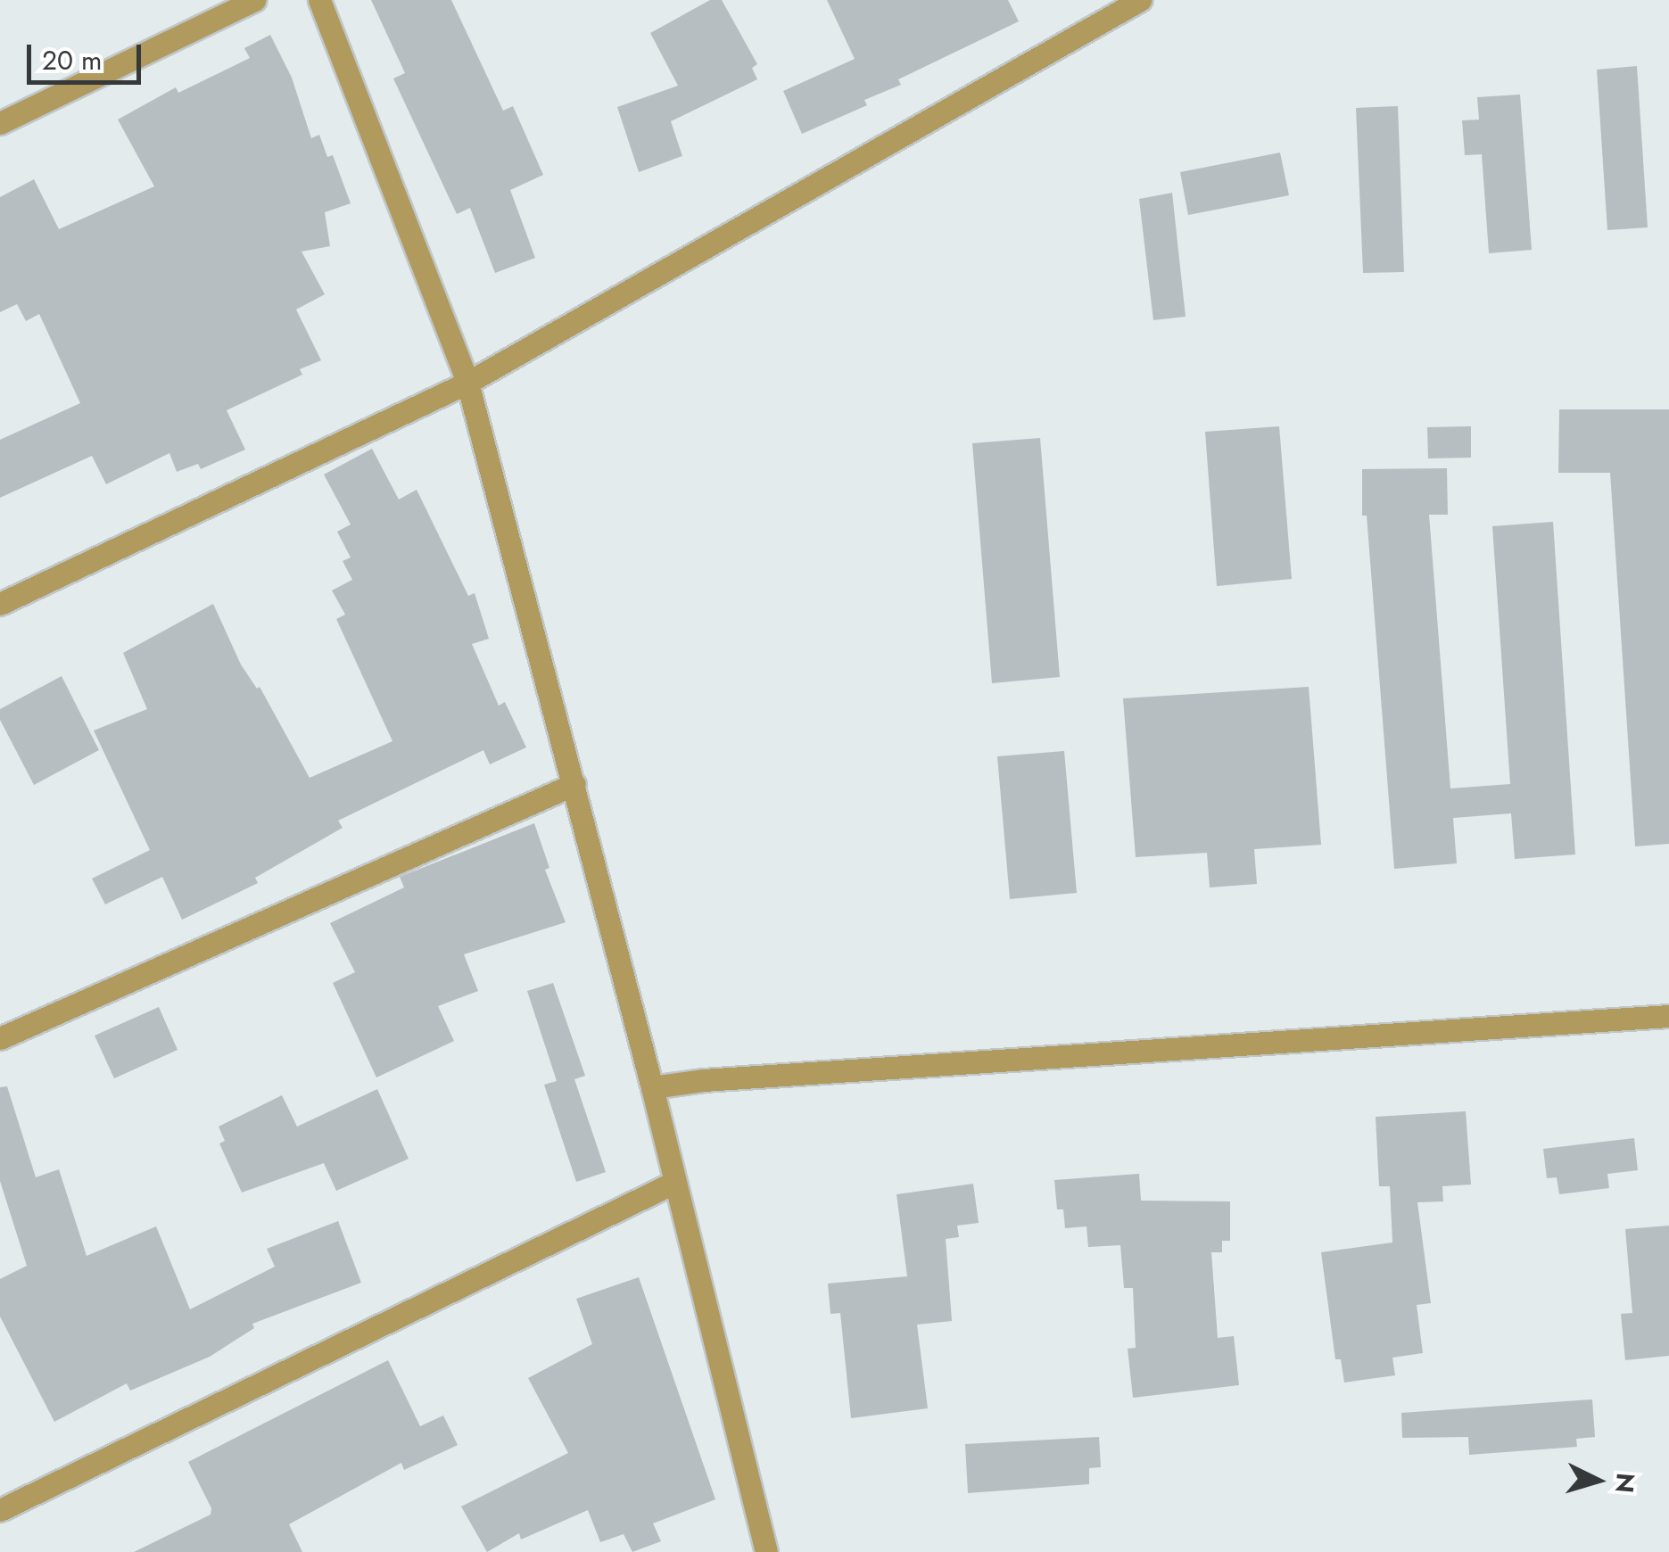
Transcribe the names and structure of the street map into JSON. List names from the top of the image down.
{
  "scale_bar": "20 m",
  "north": "right"
}
